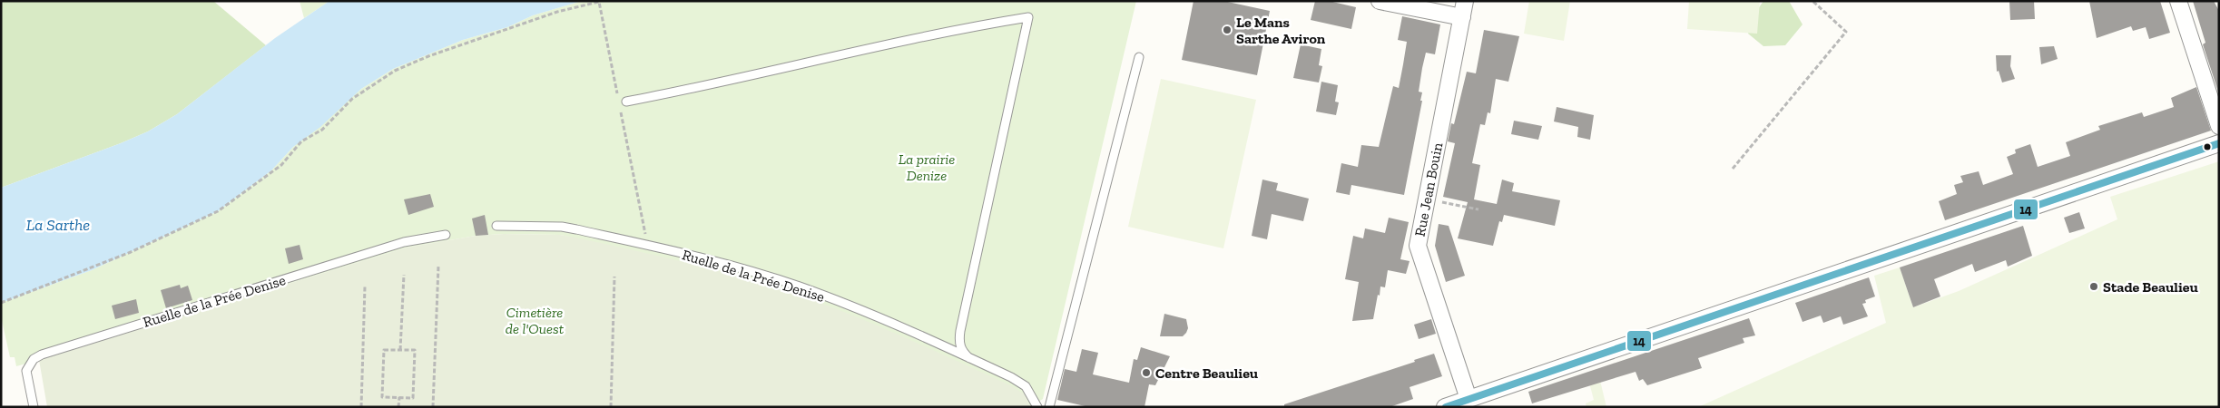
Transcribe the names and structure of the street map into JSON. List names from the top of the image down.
{
  "streets": {
    "street": ["Rue Jean Bouin"],
    "lane": ["Ruelle de la Prée Denise"]
  },
  "water": ["La Sarthe"],
  "parks": ["La prairie Denize", "Cimetière de l'Ouest"],
  "places": ["Le Mans Sarthe Aviron", "Stade Beaulieu", "Centre Beaulieu"],
  "lines": ["transit line 14"]
}
